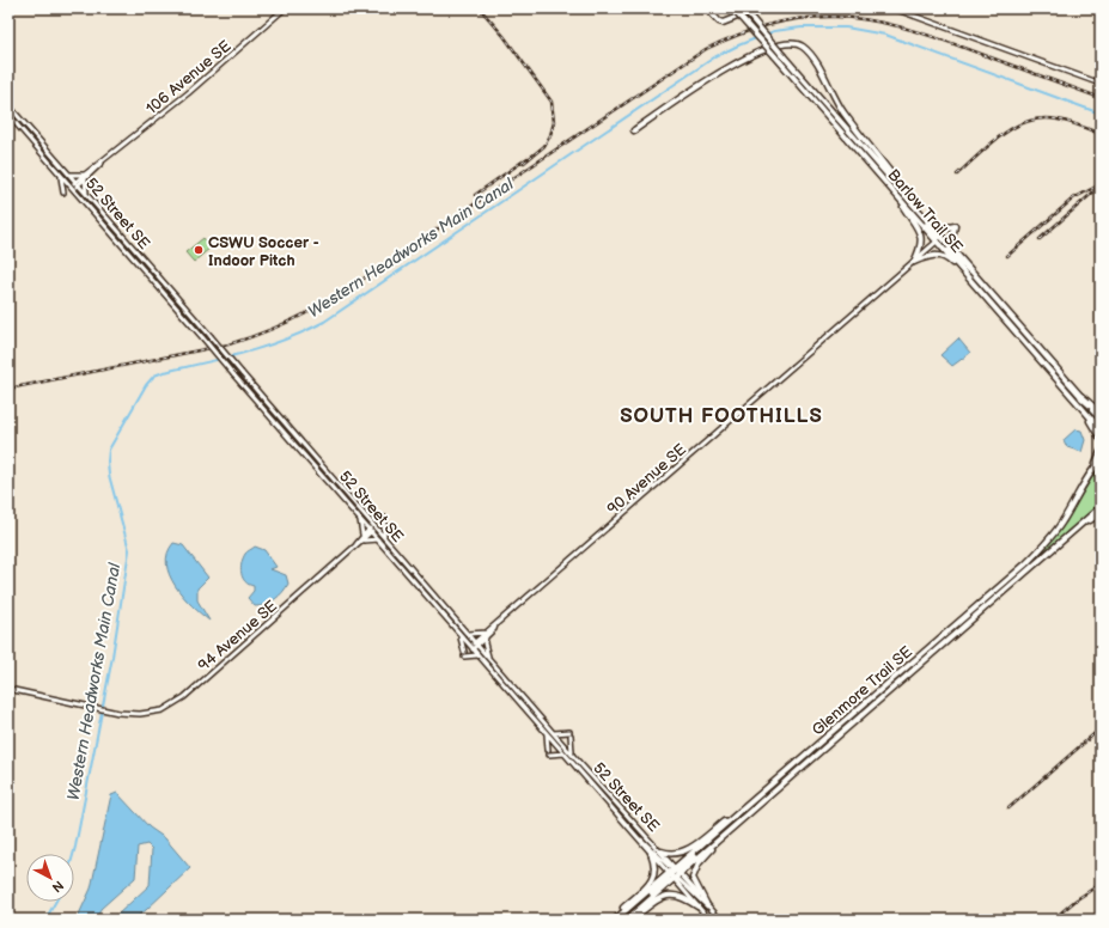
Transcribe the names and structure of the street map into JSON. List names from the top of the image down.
{
  "streets": {
    "main road": [
      "106 Avenue SE",
      "Barlow Trail SE",
      "52 Street SE",
      "90 Avenue SE",
      "94 Avenue SE",
      "Glenmore Trail SE"
    ]
  },
  "crossings": [
    ["106 Avenue SE", "52 Street SE"],
    ["Barlow Trail SE", "90 Avenue SE"],
    ["52 Street SE", "90 Avenue SE"],
    ["52 Street SE", "94 Avenue SE"],
    ["52 Street SE", "Glenmore Trail SE"]
  ],
  "districts": ["SOUTH FOOTHILLS"],
  "water": ["Western Headworks Main Canal"],
  "places": ["CSWU Soccer - Indoor Pitch"],
  "north": "bottom right"
}
